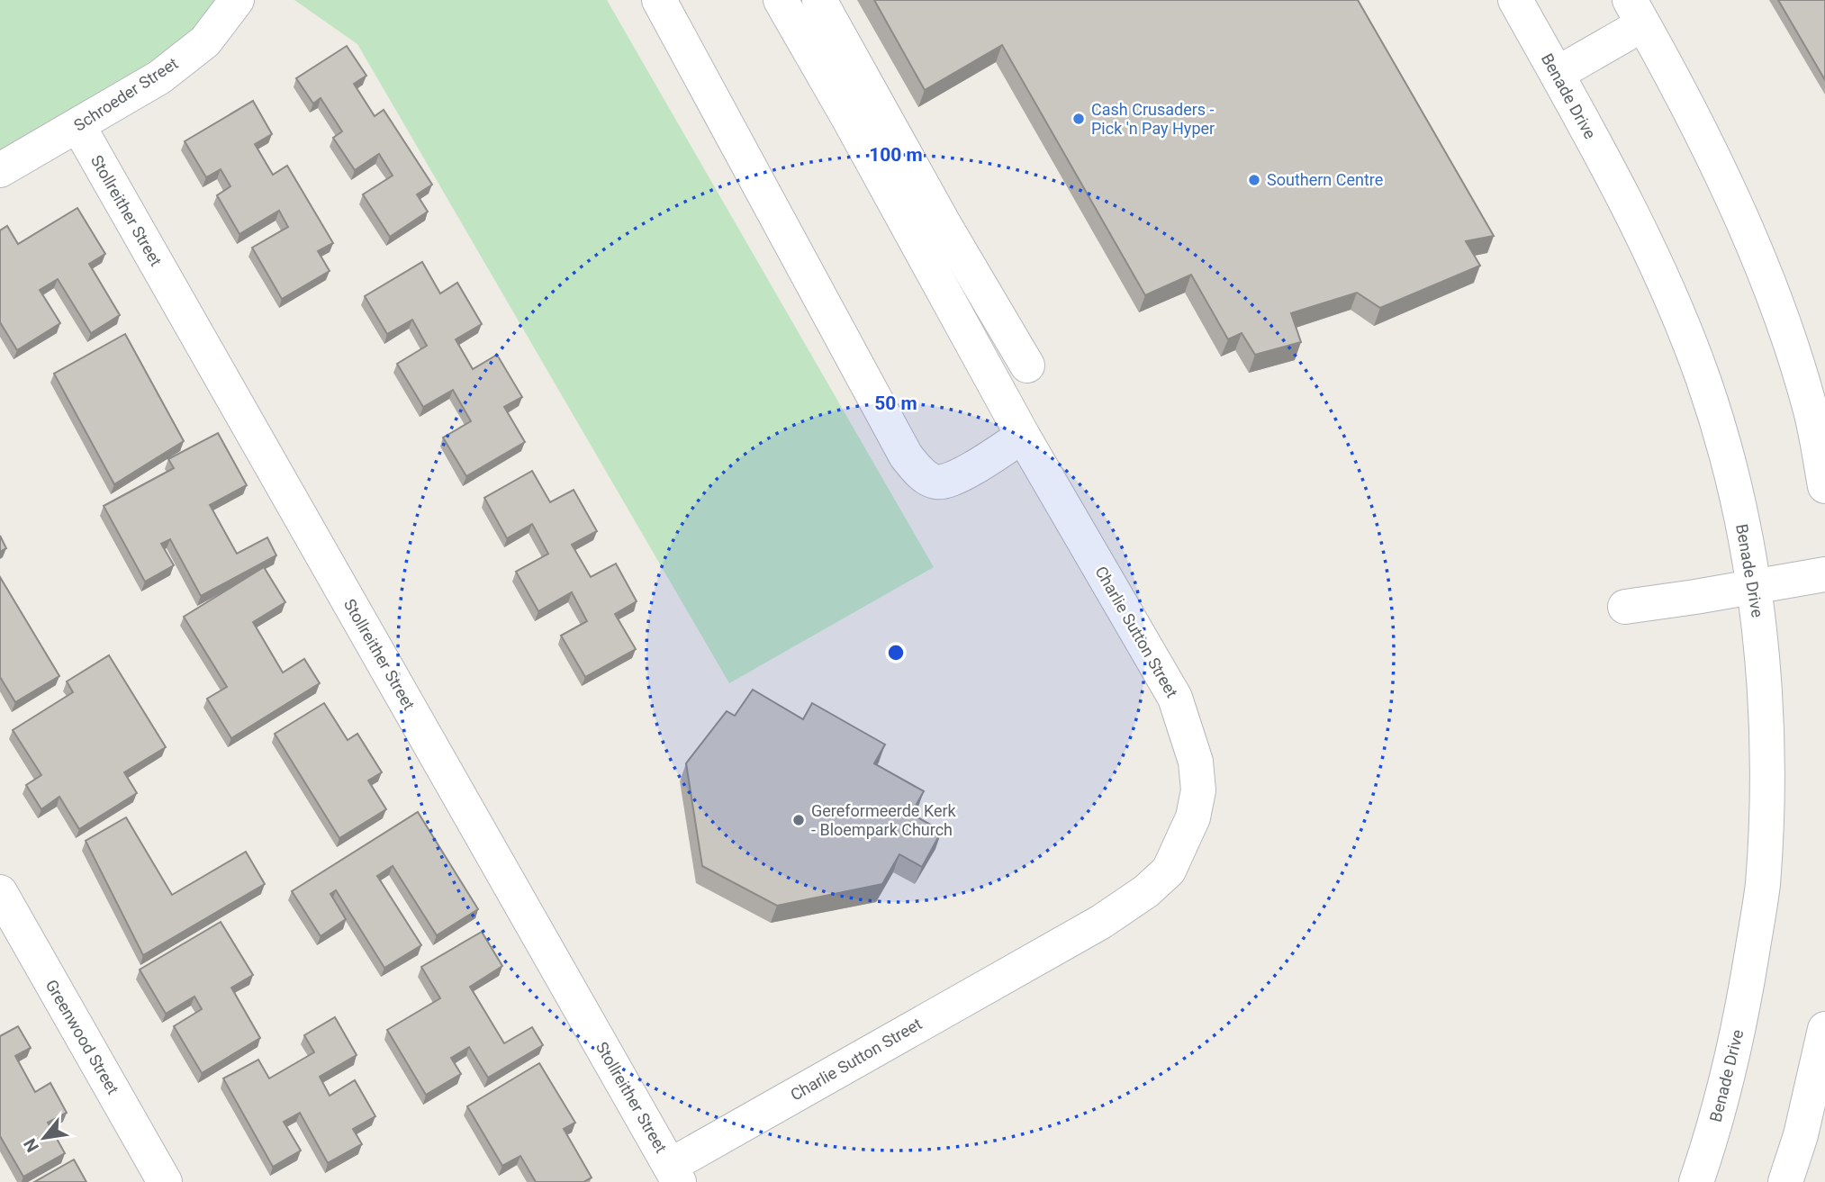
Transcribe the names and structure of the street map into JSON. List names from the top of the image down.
{
  "streets": {
    "street": [
      "Schroeder Street",
      "Benade Drive",
      "Stollreither Street",
      "Charlie Sutton Street",
      "Greenwood Street"
    ]
  },
  "crossings": [
    ["Schroeder Street", "Stollreither Street"],
    ["Stollreither Street", "Charlie Sutton Street"]
  ],
  "places": ["Cash Crusaders - Pick 'n Pay Hyper", "Southern Centre", "Gereformeerde Kerk - Bloempark Church"],
  "north": "bottom left",
  "rings": ["100 m", "50 m"]
}
